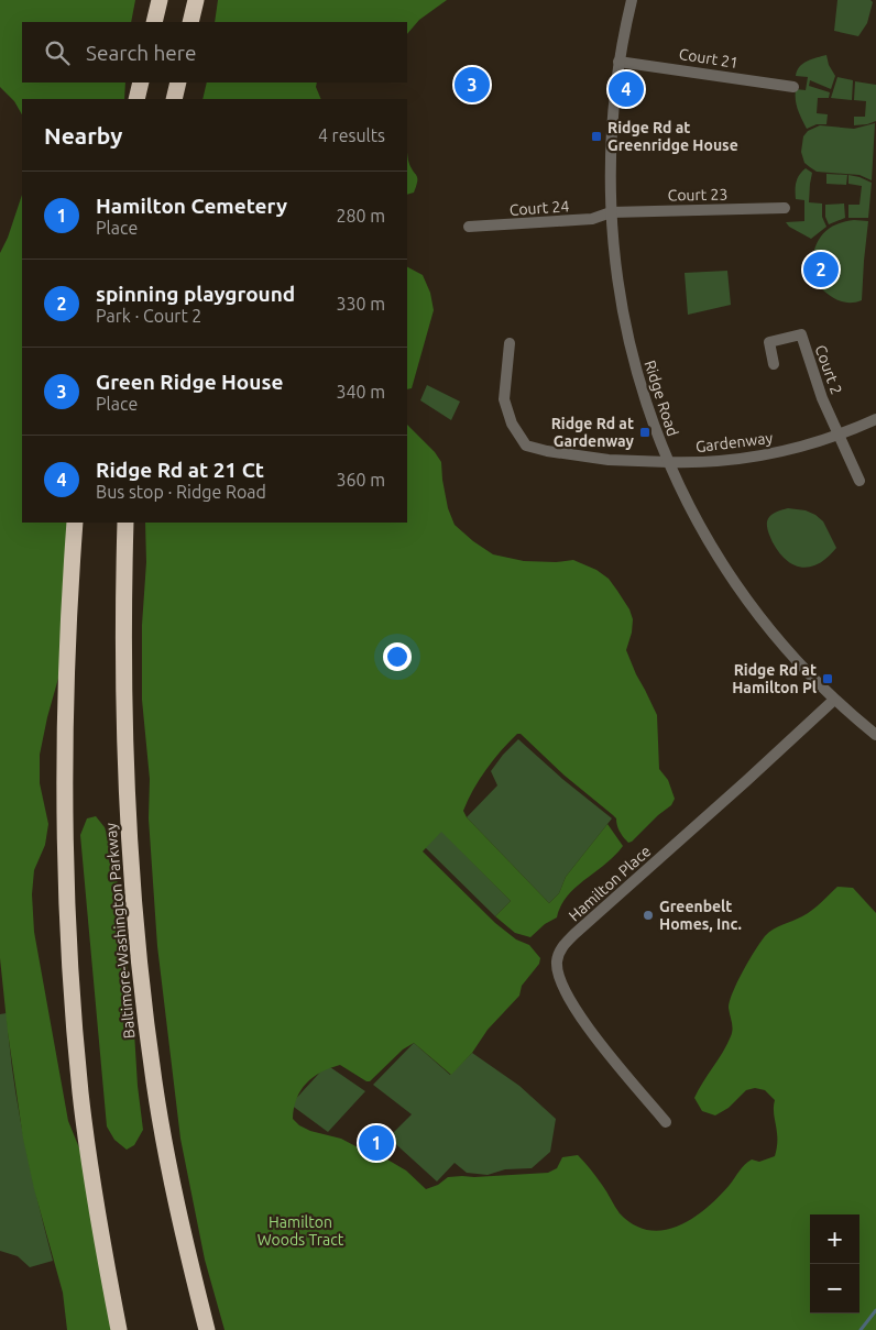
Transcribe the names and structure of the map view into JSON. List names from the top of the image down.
{
  "streets": {
    "highway": ["Baltimore-Washington Parkway"],
    "street": [
      "Court 21",
      "Court 23",
      "Court 24",
      "Court 2",
      "Ridge Road",
      "Gardenway",
      "Hamilton Place"
    ]
  },
  "crossings": [
    ["Court 21", "Ridge Road"],
    ["Court 23", "Court 24"],
    ["Court 23", "Ridge Road"],
    ["Court 24", "Ridge Road"],
    ["Court 2", "Gardenway"],
    ["Ridge Road", "Gardenway"],
    ["Ridge Road", "Hamilton Place"]
  ],
  "parks": ["Hamilton Woods Tract"],
  "places": {
    "transit": ["Ridge Rd at Greenridge House", "Ridge Rd at Gardenway", "Ridge Rd at Hamilton Pl"],
    "other": ["Greenbelt Homes, Inc."]
  },
  "page": {
    "search": "Search here",
    "pins": [
      "3",
      "4",
      "2",
      "1"
    ],
    "heading": ["Nearby", "4 results"],
    "list": [
      {
        "mark": "1",
        "name": "Hamilton Cemetery",
        "note": "Place",
        "value": "280 m"
      },
      {
        "mark": "2",
        "name": "spinning playground",
        "note": "Park · Court 2",
        "value": "330 m"
      },
      {
        "mark": "3",
        "name": "Green Ridge House",
        "note": "Place",
        "value": "340 m"
      },
      {
        "mark": "4",
        "name": "Ridge Rd at 21 Ct",
        "note": "Bus stop · Ridge Road",
        "value": "360 m"
      }
    ],
    "map_buttons": ["+", "−"]
  }
}
